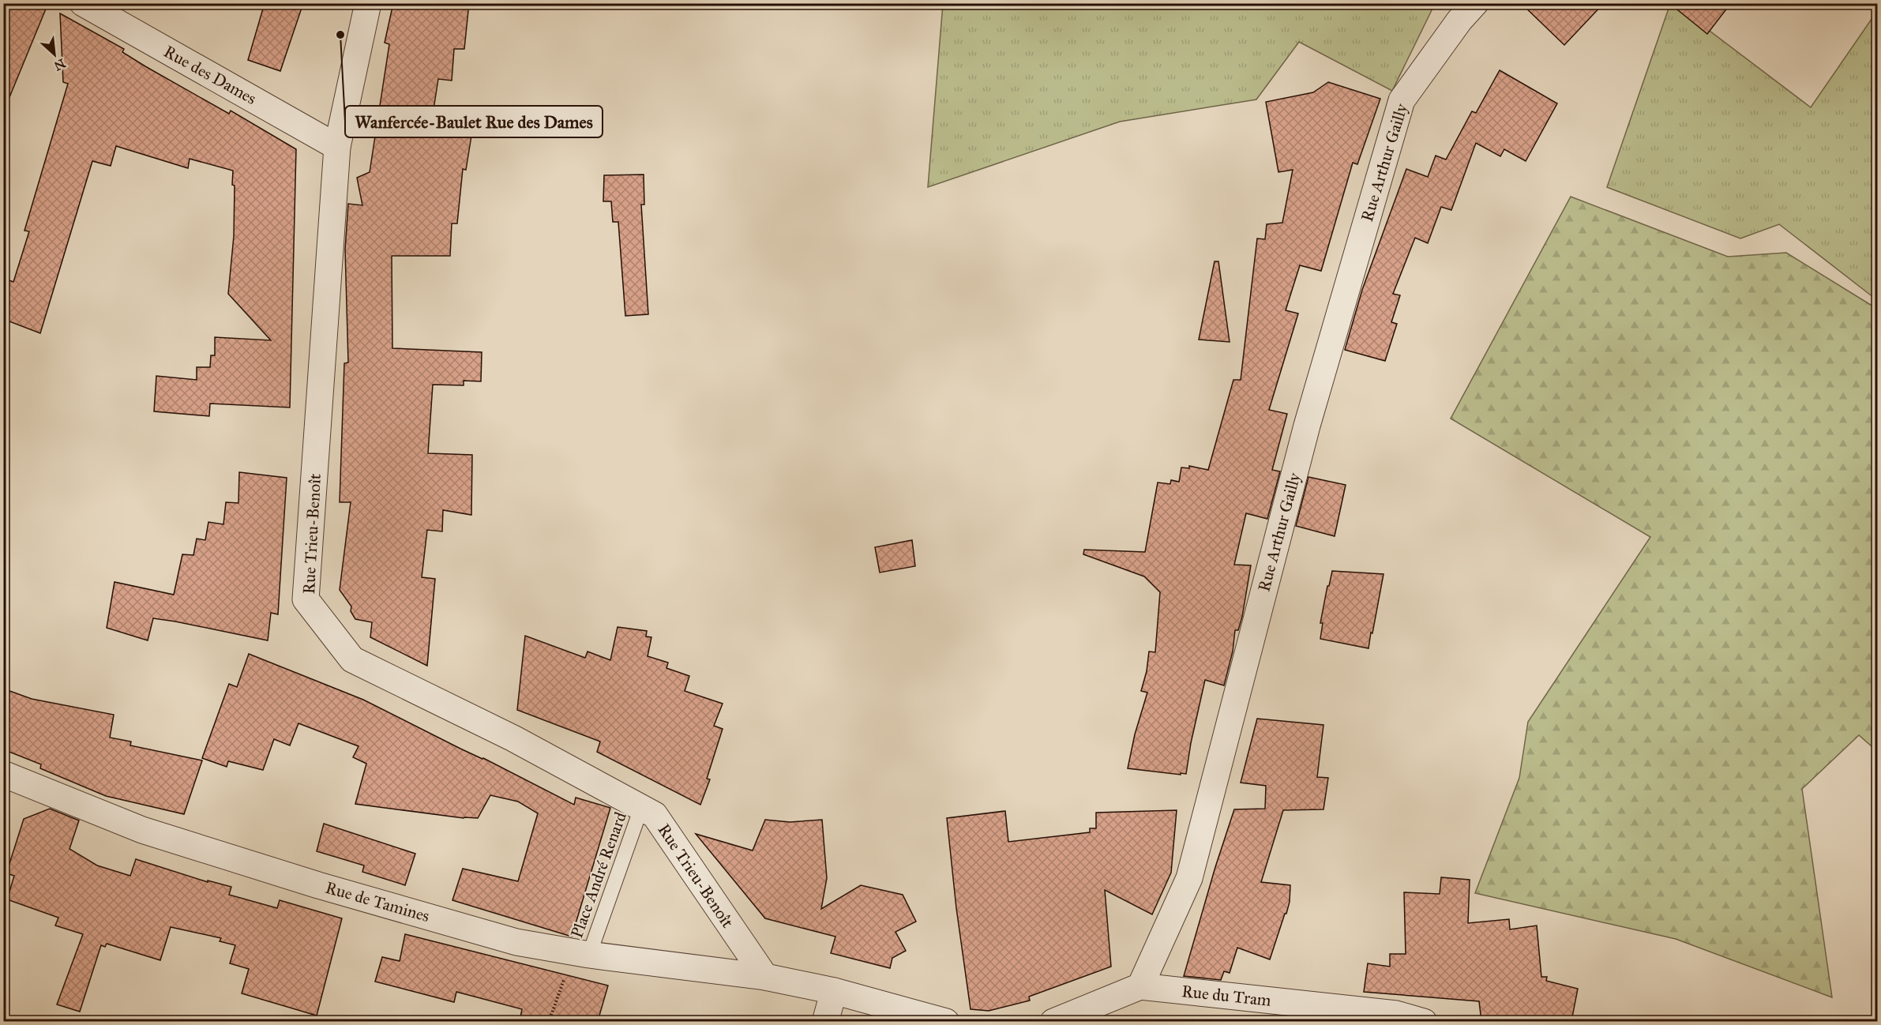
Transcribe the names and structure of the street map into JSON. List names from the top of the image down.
{
  "streets": {
    "street": [
      "Rue des Dames",
      "Rue Arthur Gailly",
      "Rue Trieu-Benoît",
      "Rue de Tamines",
      "Rue du Tram"
    ],
    "lane": ["Place André Renard"]
  },
  "crossings": [
    ["Rue des Dames", "Rue Trieu-Benoît"],
    ["Rue Arthur Gailly", "Rue du Tram"],
    ["Rue Trieu-Benoît", "Place André Renard"],
    ["Rue Trieu-Benoît", "Rue de Tamines"],
    ["Place André Renard", "Rue de Tamines"]
  ],
  "places": ["Wanfercée-Baulet Rue des Dames"],
  "north": "bottom right"
}
